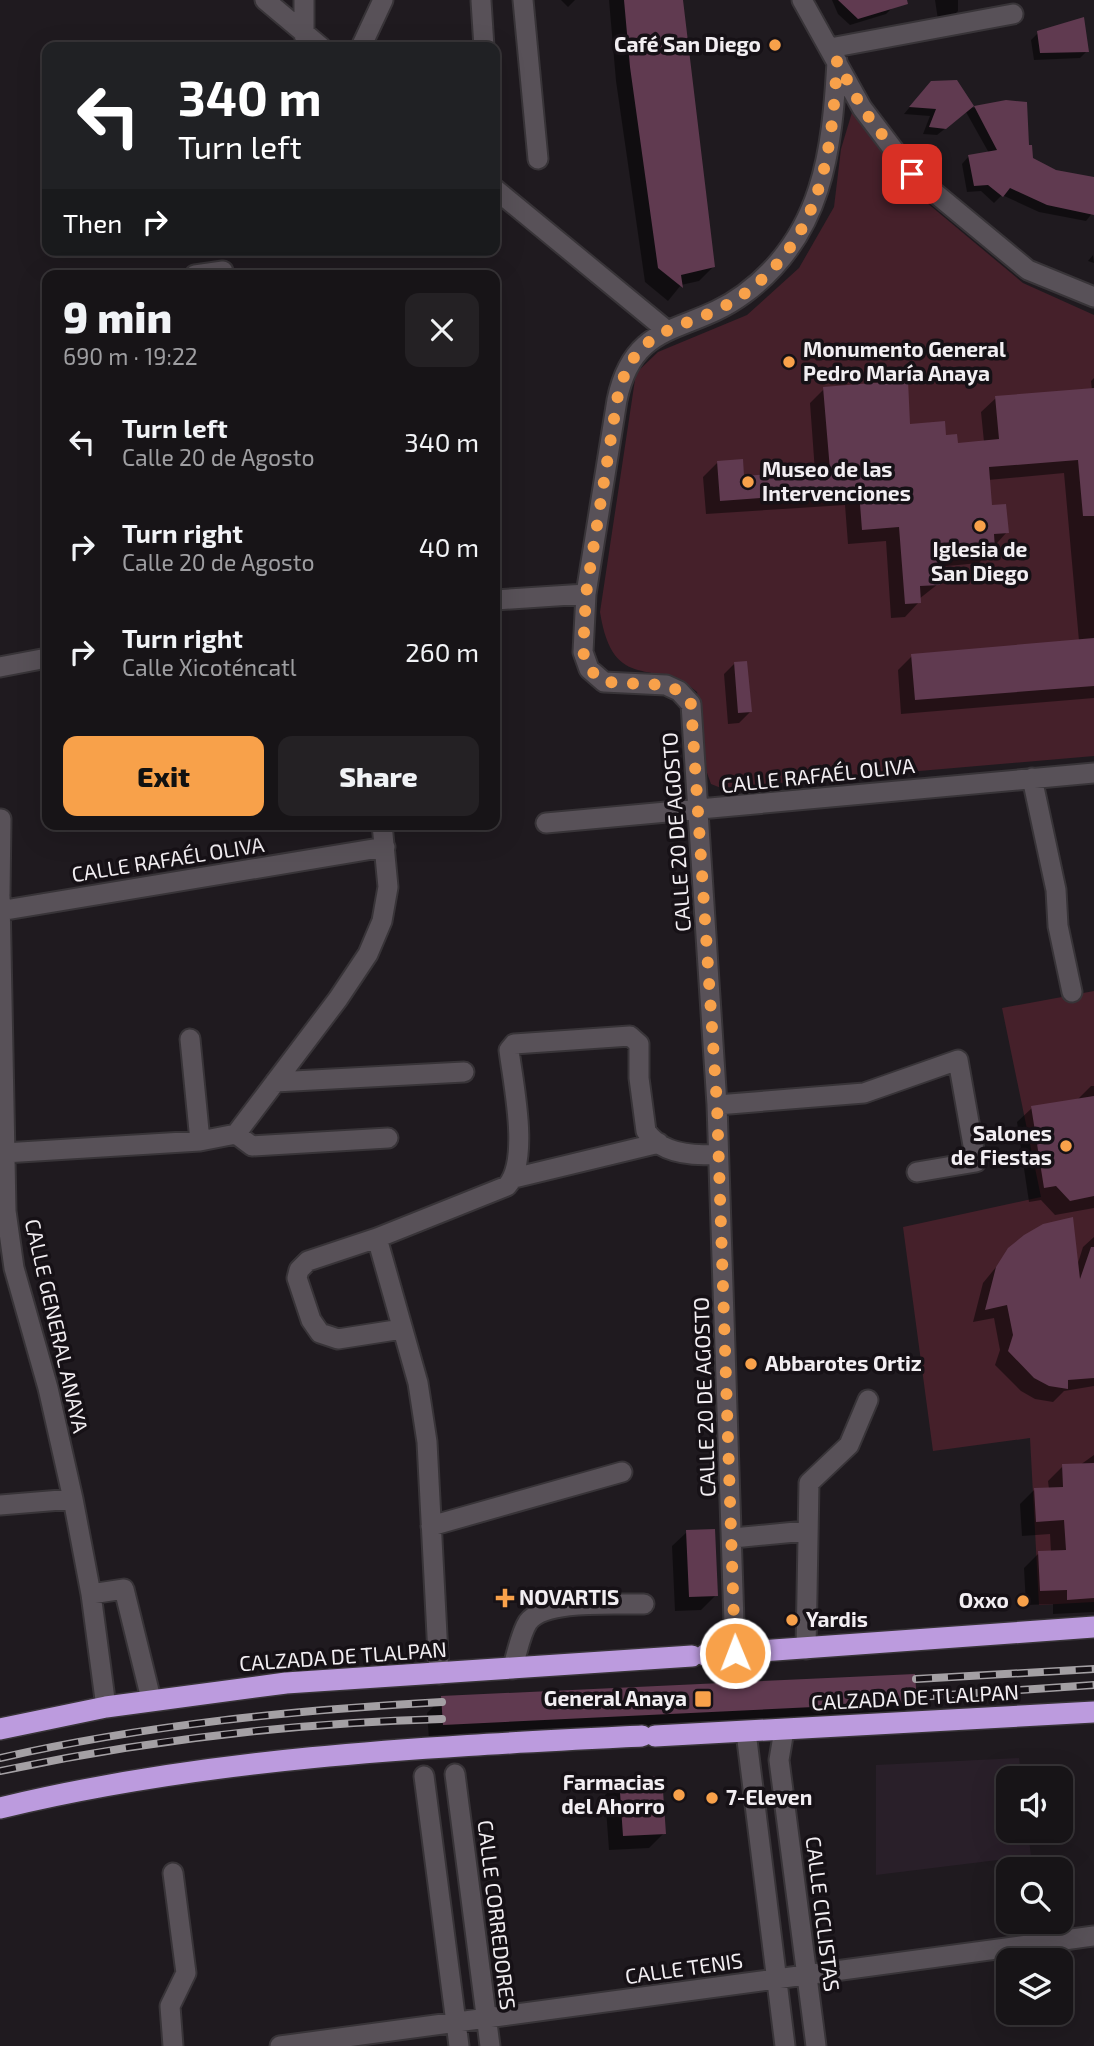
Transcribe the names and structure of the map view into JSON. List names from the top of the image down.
{
  "streets": {
    "highway": ["CALZADA DE TLALPAN"],
    "street": [
      "CALLE RAFAÉL OLIVA",
      "CALLE 20 DE AGOSTO",
      "CALLE GENERAL ANAYA",
      "CALLE CICLISTAS",
      "CALLE CORREDORES",
      "CALLE TENIS"
    ]
  },
  "crossings": [
    ["CALLE RAFAÉL OLIVA", "CALLE 20 DE AGOSTO"],
    ["CALLE RAFAÉL OLIVA", "CALLE GENERAL ANAYA"],
    ["CALLE 20 DE AGOSTO", "CALZADA DE TLALPAN"],
    ["CALLE GENERAL ANAYA", "CALZADA DE TLALPAN"],
    ["CALZADA DE TLALPAN", "CALLE CICLISTAS"],
    ["CALLE CICLISTAS", "CALLE TENIS"],
    ["CALLE CORREDORES", "CALLE TENIS"]
  ],
  "places": {
    "other": [
      "Café San Diego",
      "Monumento General Pedro María Anaya",
      "Museo de las Intervenciones",
      "Iglesia de San Diego",
      "Salones de Fiestas",
      "Abbarotes Ortiz",
      "Oxxo",
      "Yardis",
      "Farmacias del Ahorro",
      "7-Eleven"
    ],
    "health": ["NOVARTIS"],
    "transit": ["General Anaya"]
  },
  "page": {
    "turn": ["340 m", "Turn left"],
    "then": "Then",
    "heading": ["9 min", "690 m · 19:22"],
    "list": [
      {
        "name": "Turn left",
        "note": "Calle 20 de Agosto",
        "value": "340 m"
      },
      {
        "name": "Turn right",
        "note": "Calle 20 de Agosto",
        "value": "40 m"
      },
      {
        "name": "Turn right",
        "note": "Calle Xicoténcatl",
        "value": "260 m"
      }
    ],
    "buttons": ["Exit", "Share"]
  }
}
